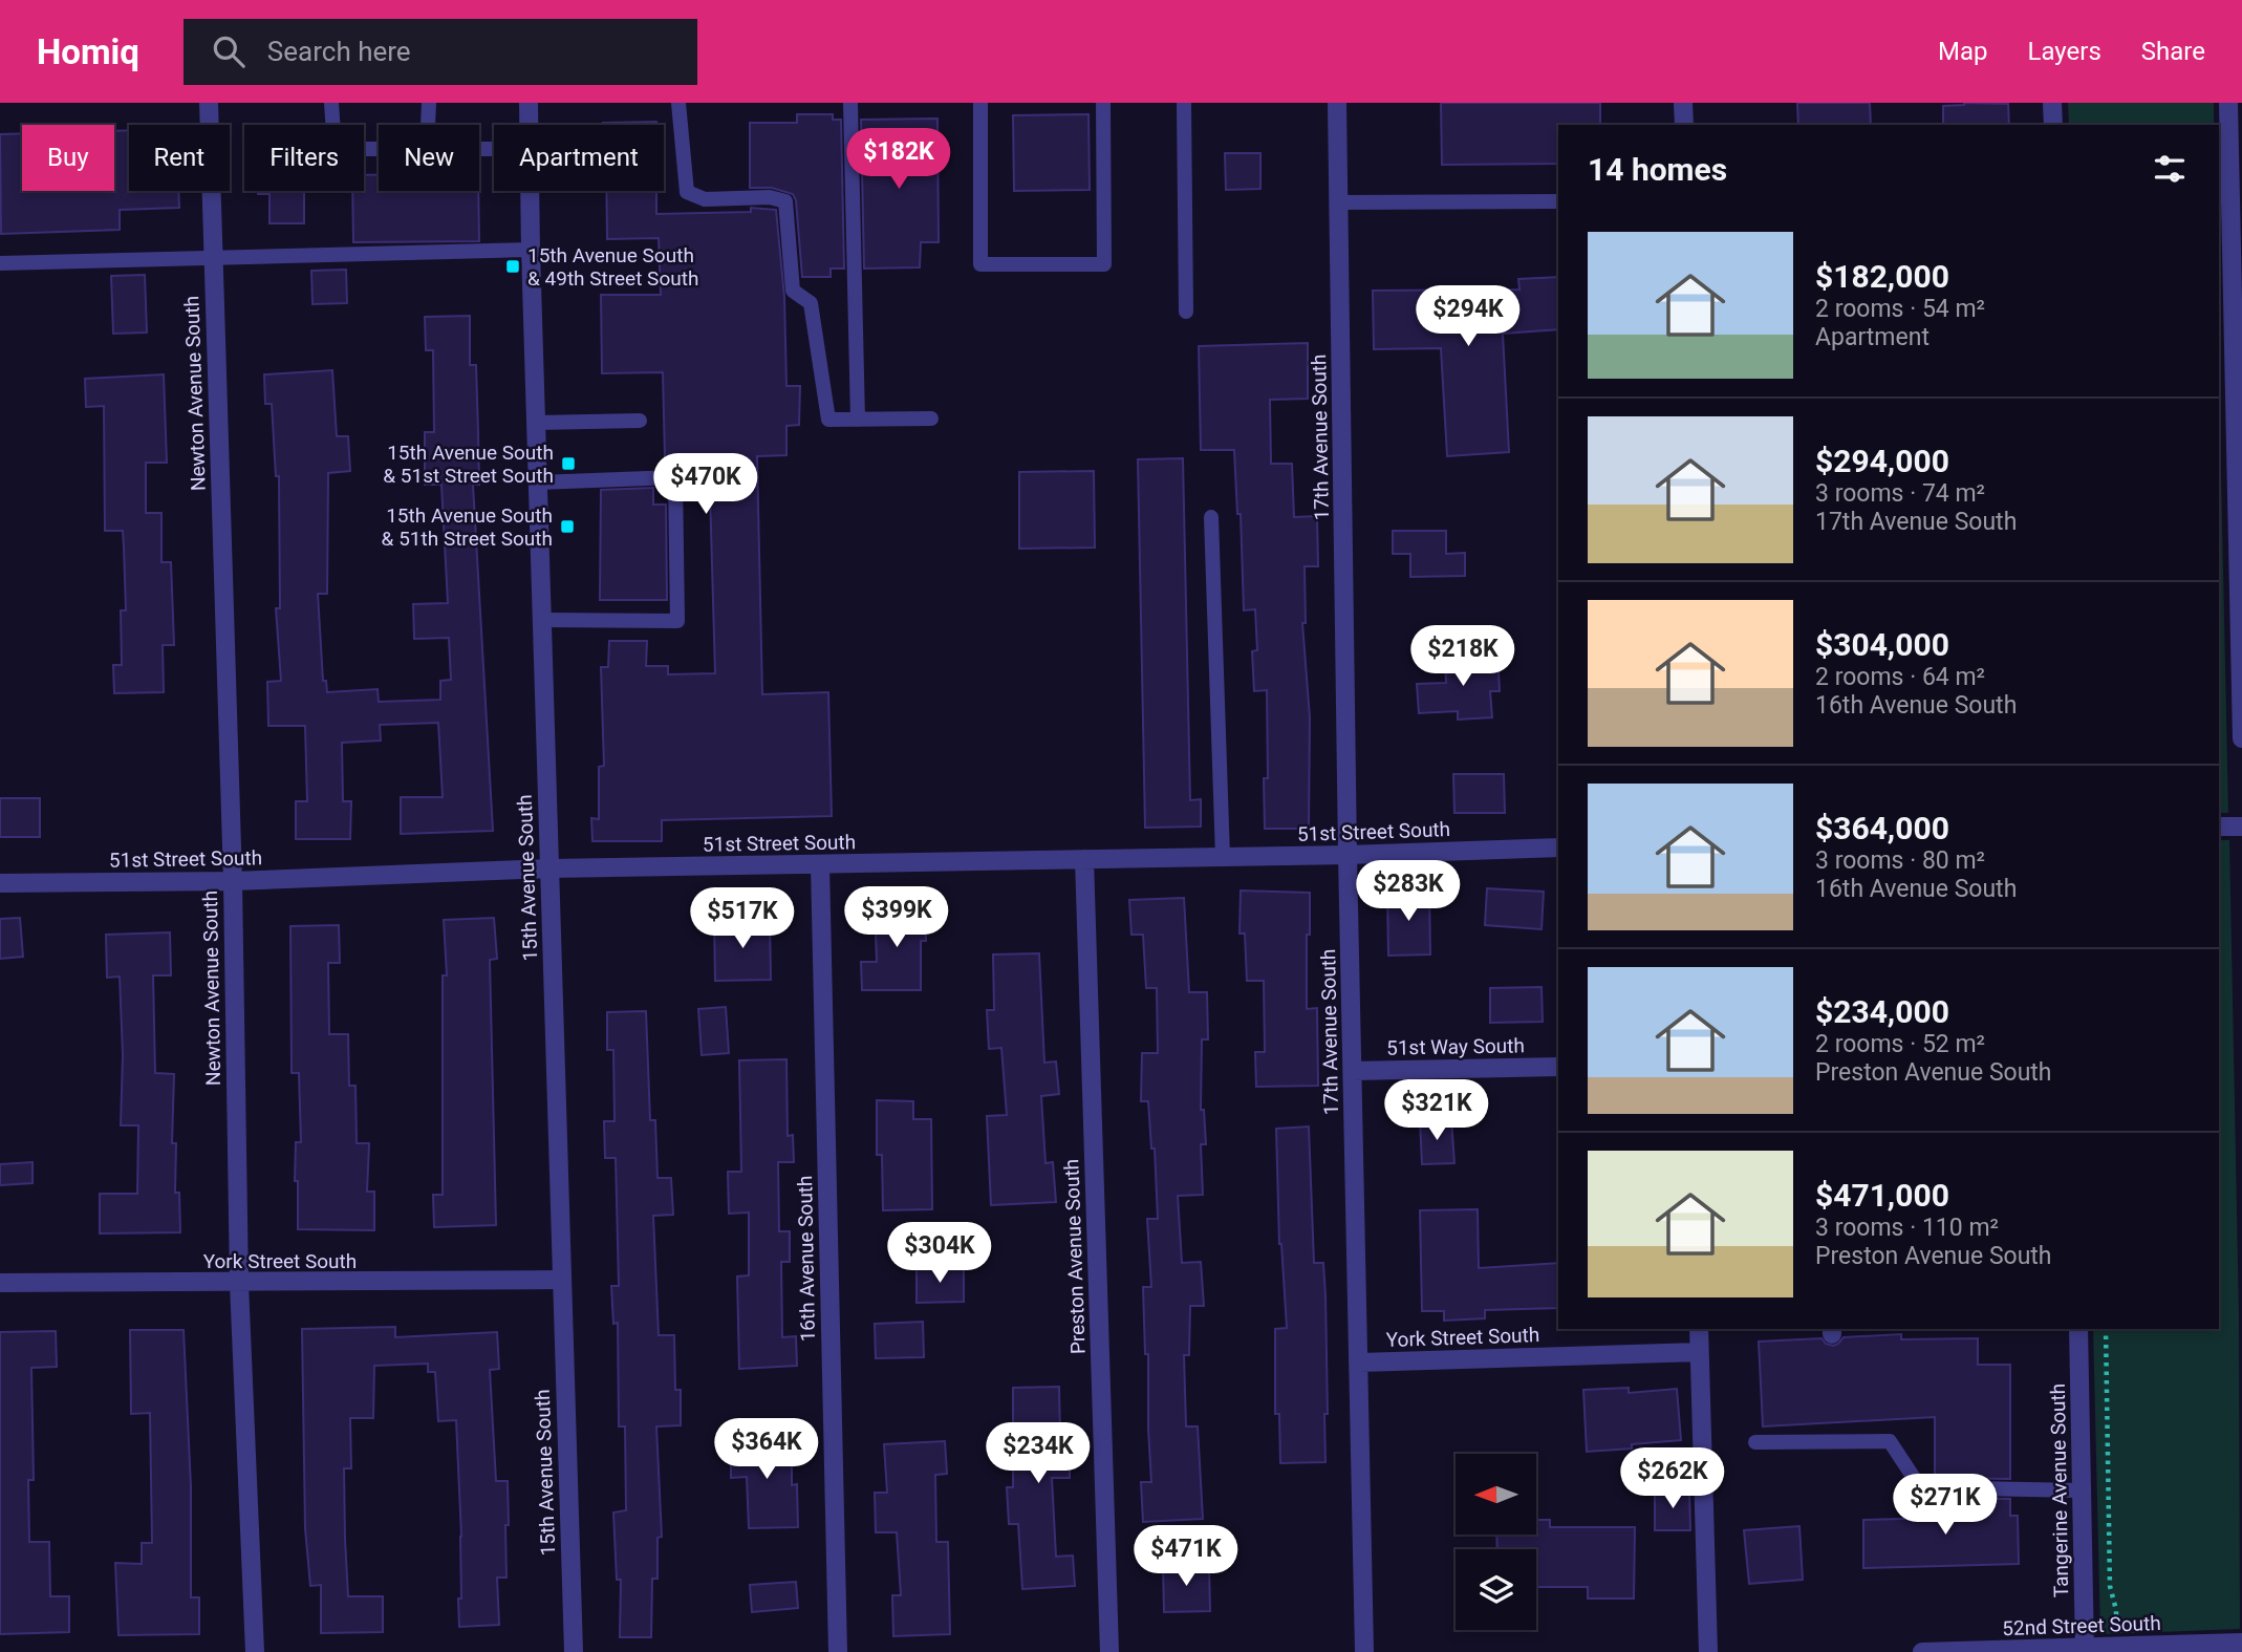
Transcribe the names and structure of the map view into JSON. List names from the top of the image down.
{
  "streets": {
    "street": [
      "Newton Avenue South",
      "17th Avenue South",
      "51st Street South",
      "15th Avenue South",
      "51st Way South",
      "Preston Avenue South",
      "16th Avenue South",
      "York Street South",
      "Tangerine Avenue South",
      "52nd Street South"
    ]
  },
  "crossings": [
    ["Newton Avenue South", "51st Street South"],
    ["Newton Avenue South", "York Street South"],
    ["17th Avenue South", "51st Street South"],
    ["17th Avenue South", "51st Way South"],
    ["17th Avenue South", "York Street South"],
    ["51st Street South", "15th Avenue South"],
    ["51st Street South", "Preston Avenue South"],
    ["51st Street South", "16th Avenue South"],
    ["15th Avenue South", "York Street South"],
    ["Tangerine Avenue South", "52nd Street South"]
  ],
  "places": {
    "transit": ["15th Avenue South & 49th Street South", "15th Avenue South & 51st Street South", "15th Avenue South & 51th Street South"]
  },
  "north": "left",
  "page": {
    "header": "Homiq",
    "search": "Search here",
    "nav": ["Map", "Layers", "Share"],
    "chip": [
      "Buy",
      "Rent",
      "Filters",
      "New",
      "Apartment"
    ],
    "heading": "14 homes",
    "price": [
      "$182K",
      "$294K",
      "$470K",
      "$218K",
      "$283K",
      "$399K",
      "$517K",
      "$321K",
      "$304K",
      "$364K",
      "$234K",
      "$262K",
      "$271K",
      "$471K"
    ],
    "list": [
      {
        "name": "$182,000",
        "note": "2 rooms · 54 m² · Apartment"
      },
      {
        "name": "$294,000",
        "note": "3 rooms · 74 m² · 17th Avenue South"
      },
      {
        "name": "$304,000",
        "note": "2 rooms · 64 m² · 16th Avenue South"
      },
      {
        "name": "$364,000",
        "note": "3 rooms · 80 m² · 16th Avenue South"
      },
      {
        "name": "$234,000",
        "note": "2 rooms · 52 m² · Preston Avenue South"
      },
      {
        "name": "$471,000",
        "note": "3 rooms · 110 m² · Preston Avenue South"
      }
    ]
  }
}
